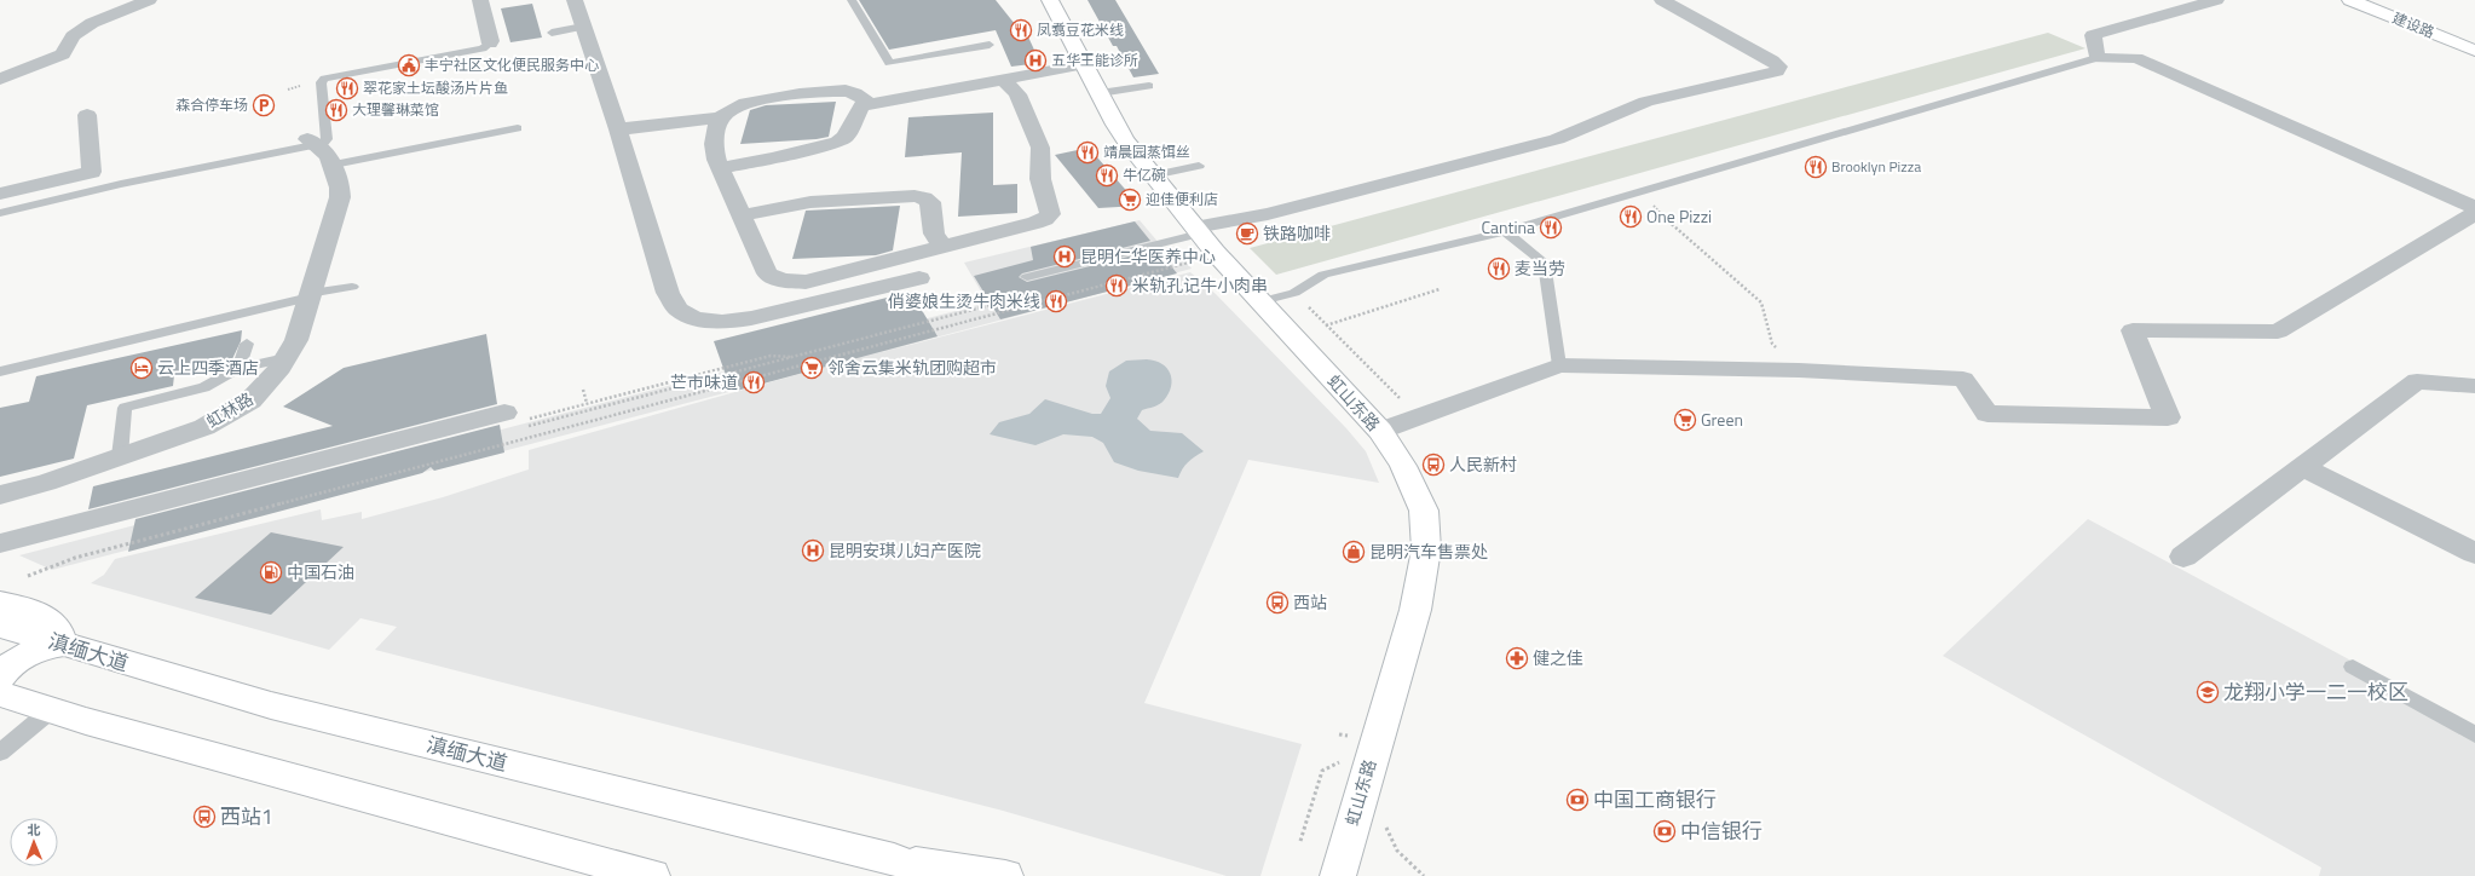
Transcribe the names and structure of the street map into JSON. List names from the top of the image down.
{
  "streets": {
    "street": [
      "建设路",
      "虹山东路",
      "虹林路",
      "滇缅大道"
    ]
  },
  "places": {
    "restaurant": [
      "凤翥豆花米线",
      "翠花家土坛酸汤片片鱼",
      "大理馨琳菜馆",
      "靖晨园蒸饵丝",
      "Brooklyn Pizza",
      "牛亿碗",
      "One Pizzi",
      "Cantina",
      "麦当劳",
      "米轨孔记牛小肉串",
      "俏婆娘生烫牛肉米线",
      "芒市味道"
    ],
    "hospital": ["五华王能诊所", "昆明仁华医养中心", "昆明安琪儿妇产医院"],
    "public building": ["丰宁社区文化便民服务中心"],
    "parking": ["森合停车场"],
    "supermarket": ["迎佳便利店", "邻舍云集米轨团购超市", "Green"],
    "cafe": ["铁路咖啡"],
    "hotel": ["云上四季酒店"],
    "bus stop": ["人民新村", "西站", "西站1"],
    "shop": ["昆明汽车售票处"],
    "fuel station": ["中国石油"],
    "pharmacy": ["健之佳"],
    "school or university": ["龙翔小学一二一校区"],
    "bank": ["中国工商银行", "中信银行"]
  },
  "north": "top"
}
